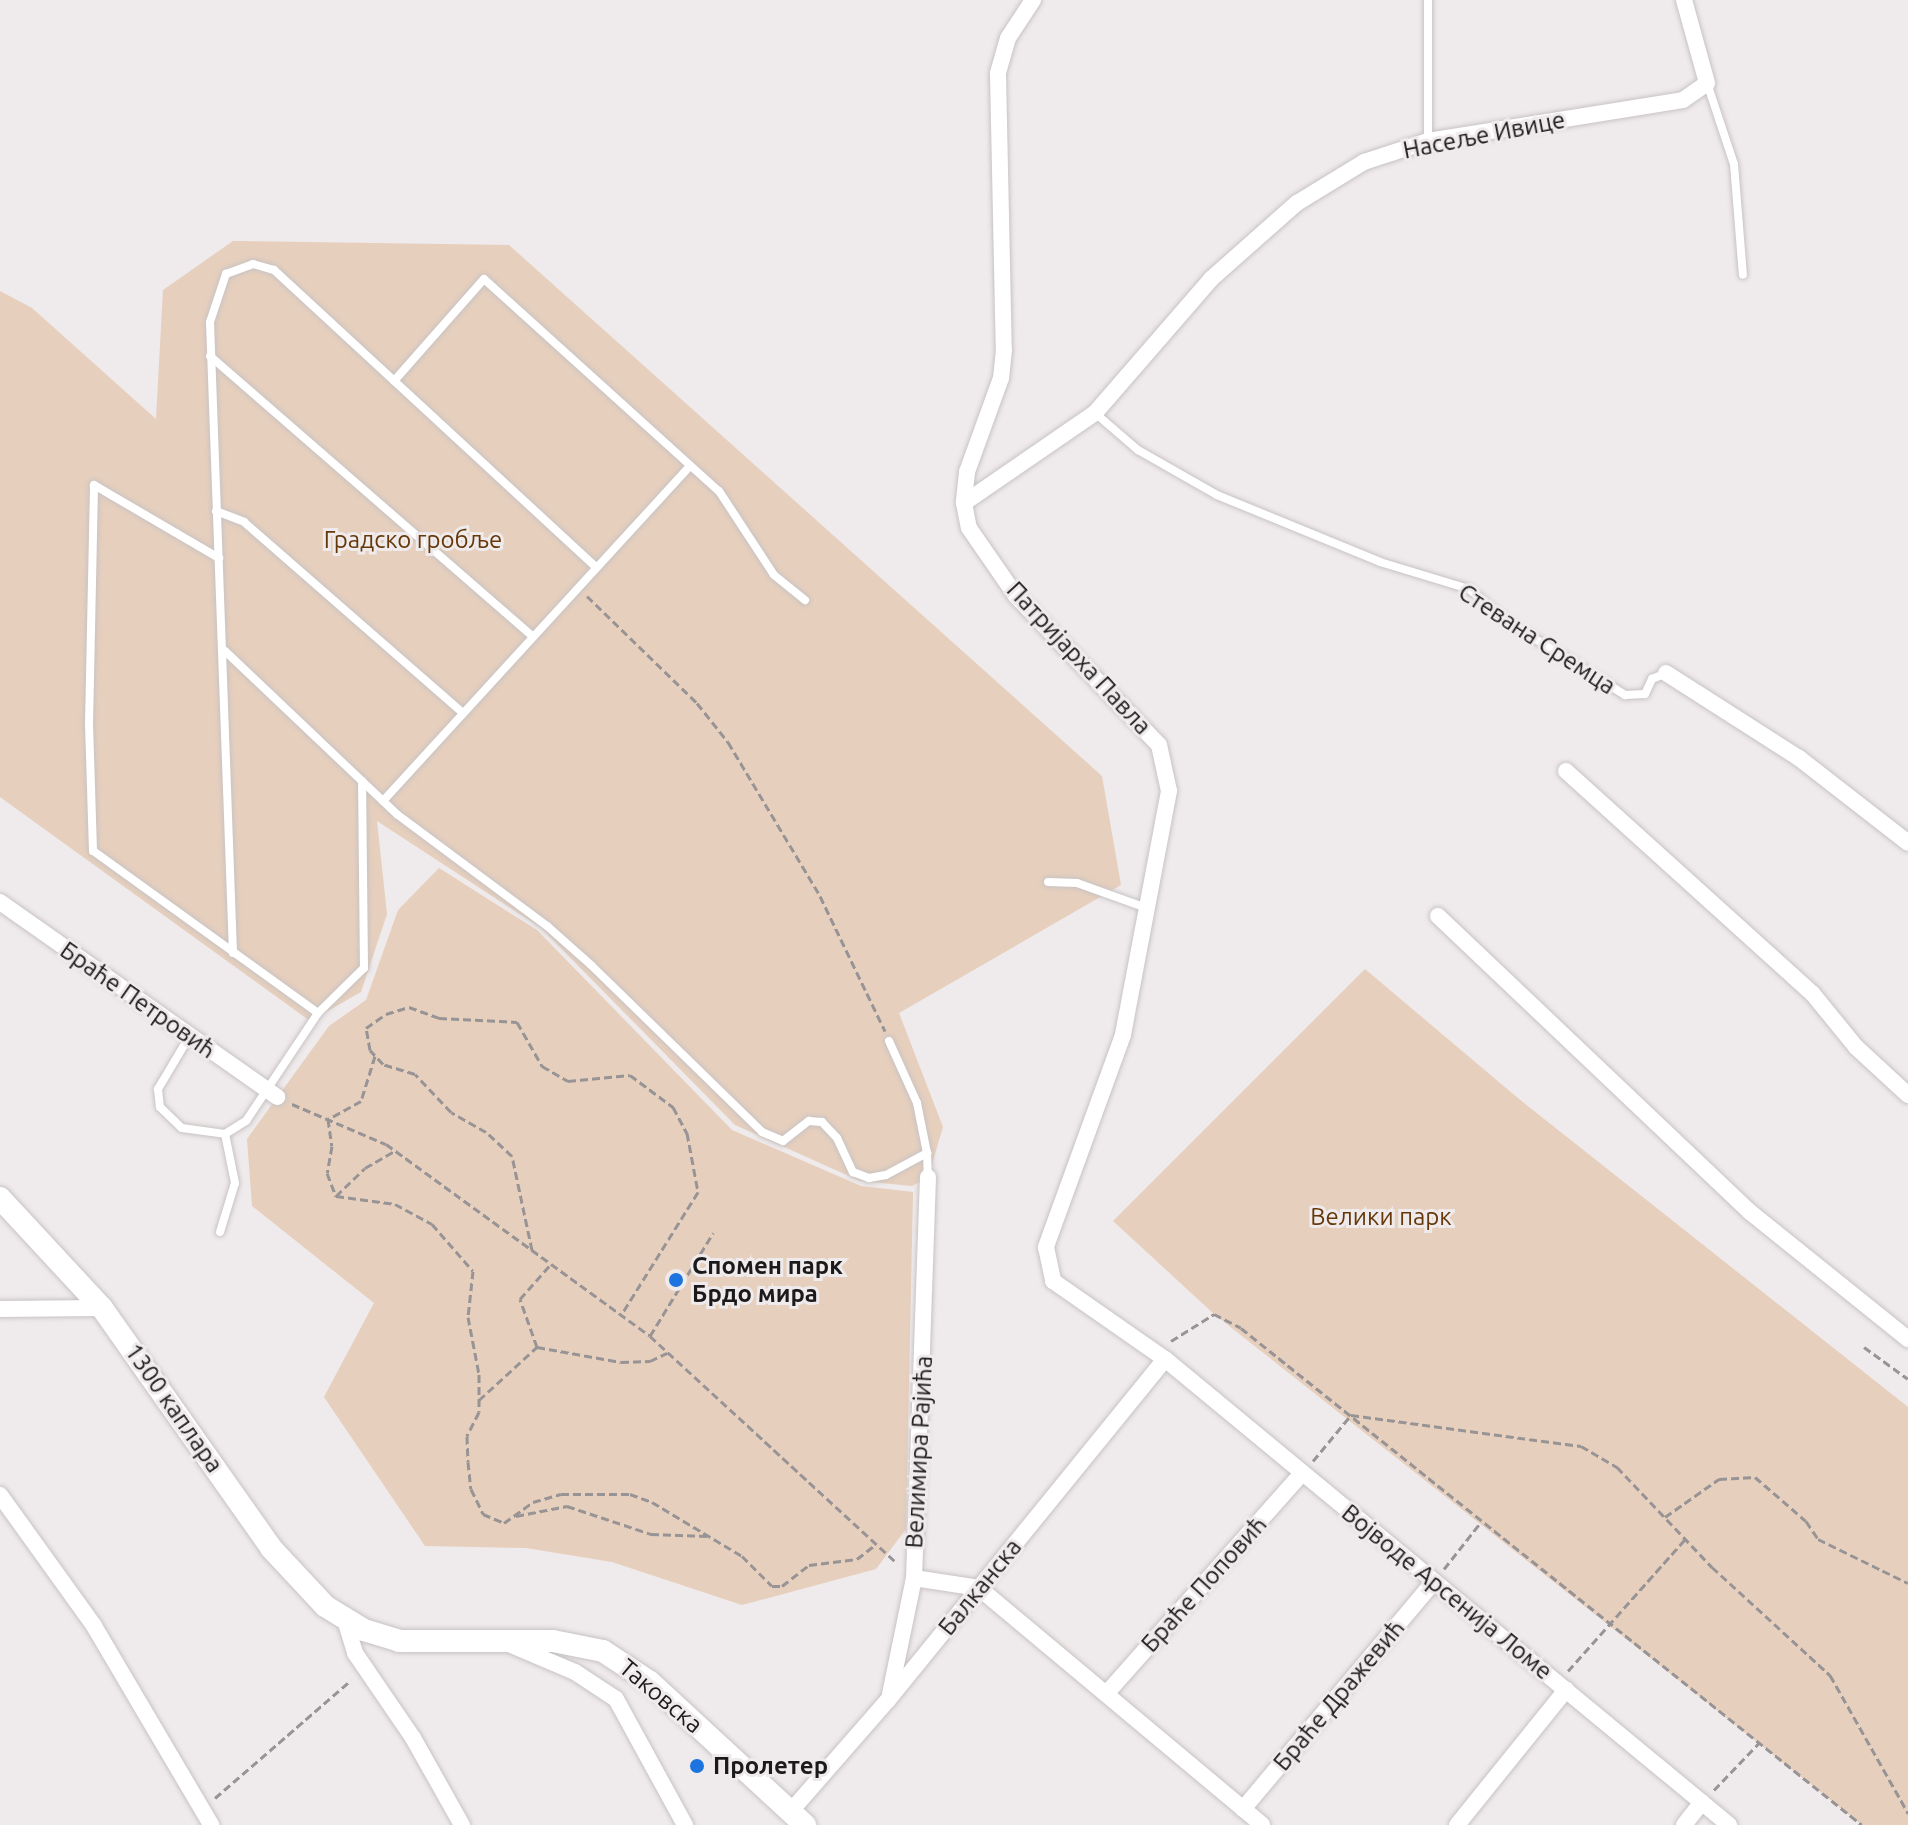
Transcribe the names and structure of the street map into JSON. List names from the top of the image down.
{
  "streets": {
    "street": [
      "Насеље Ивице",
      "Стевана Сремца",
      "Патријарха Павла",
      "Браће Петровић",
      "1300 каплара",
      "Велимира Рајића",
      "Браће Поповић",
      "Балканска",
      "Војводе Арсенија Ломе",
      "Браће Дражевић",
      "Таковска"
    ]
  },
  "crossings": [
    ["Насеље Ивице", "Стевана Сремца"],
    ["Насеље Ивице", "Патријарха Павла"],
    ["Патријарха Павла", "Балканска"],
    ["Патријарха Павла", "Војводе Арсенија Ломе"],
    ["1300 каплара", "Таковска"],
    ["Велимира Рајића", "Балканска"],
    ["Браће Поповић", "Војводе Арсенија Ломе"],
    ["Балканска", "Војводе Арсенија Ломе"],
    ["Балканска", "Таковска"],
    ["Војводе Арсенија Ломе", "Браће Дражевић"]
  ],
  "parks": ["Градско гробље", "Велики парк"],
  "places": ["Спомен парк Брдо мира", "Пролетер"]
}
